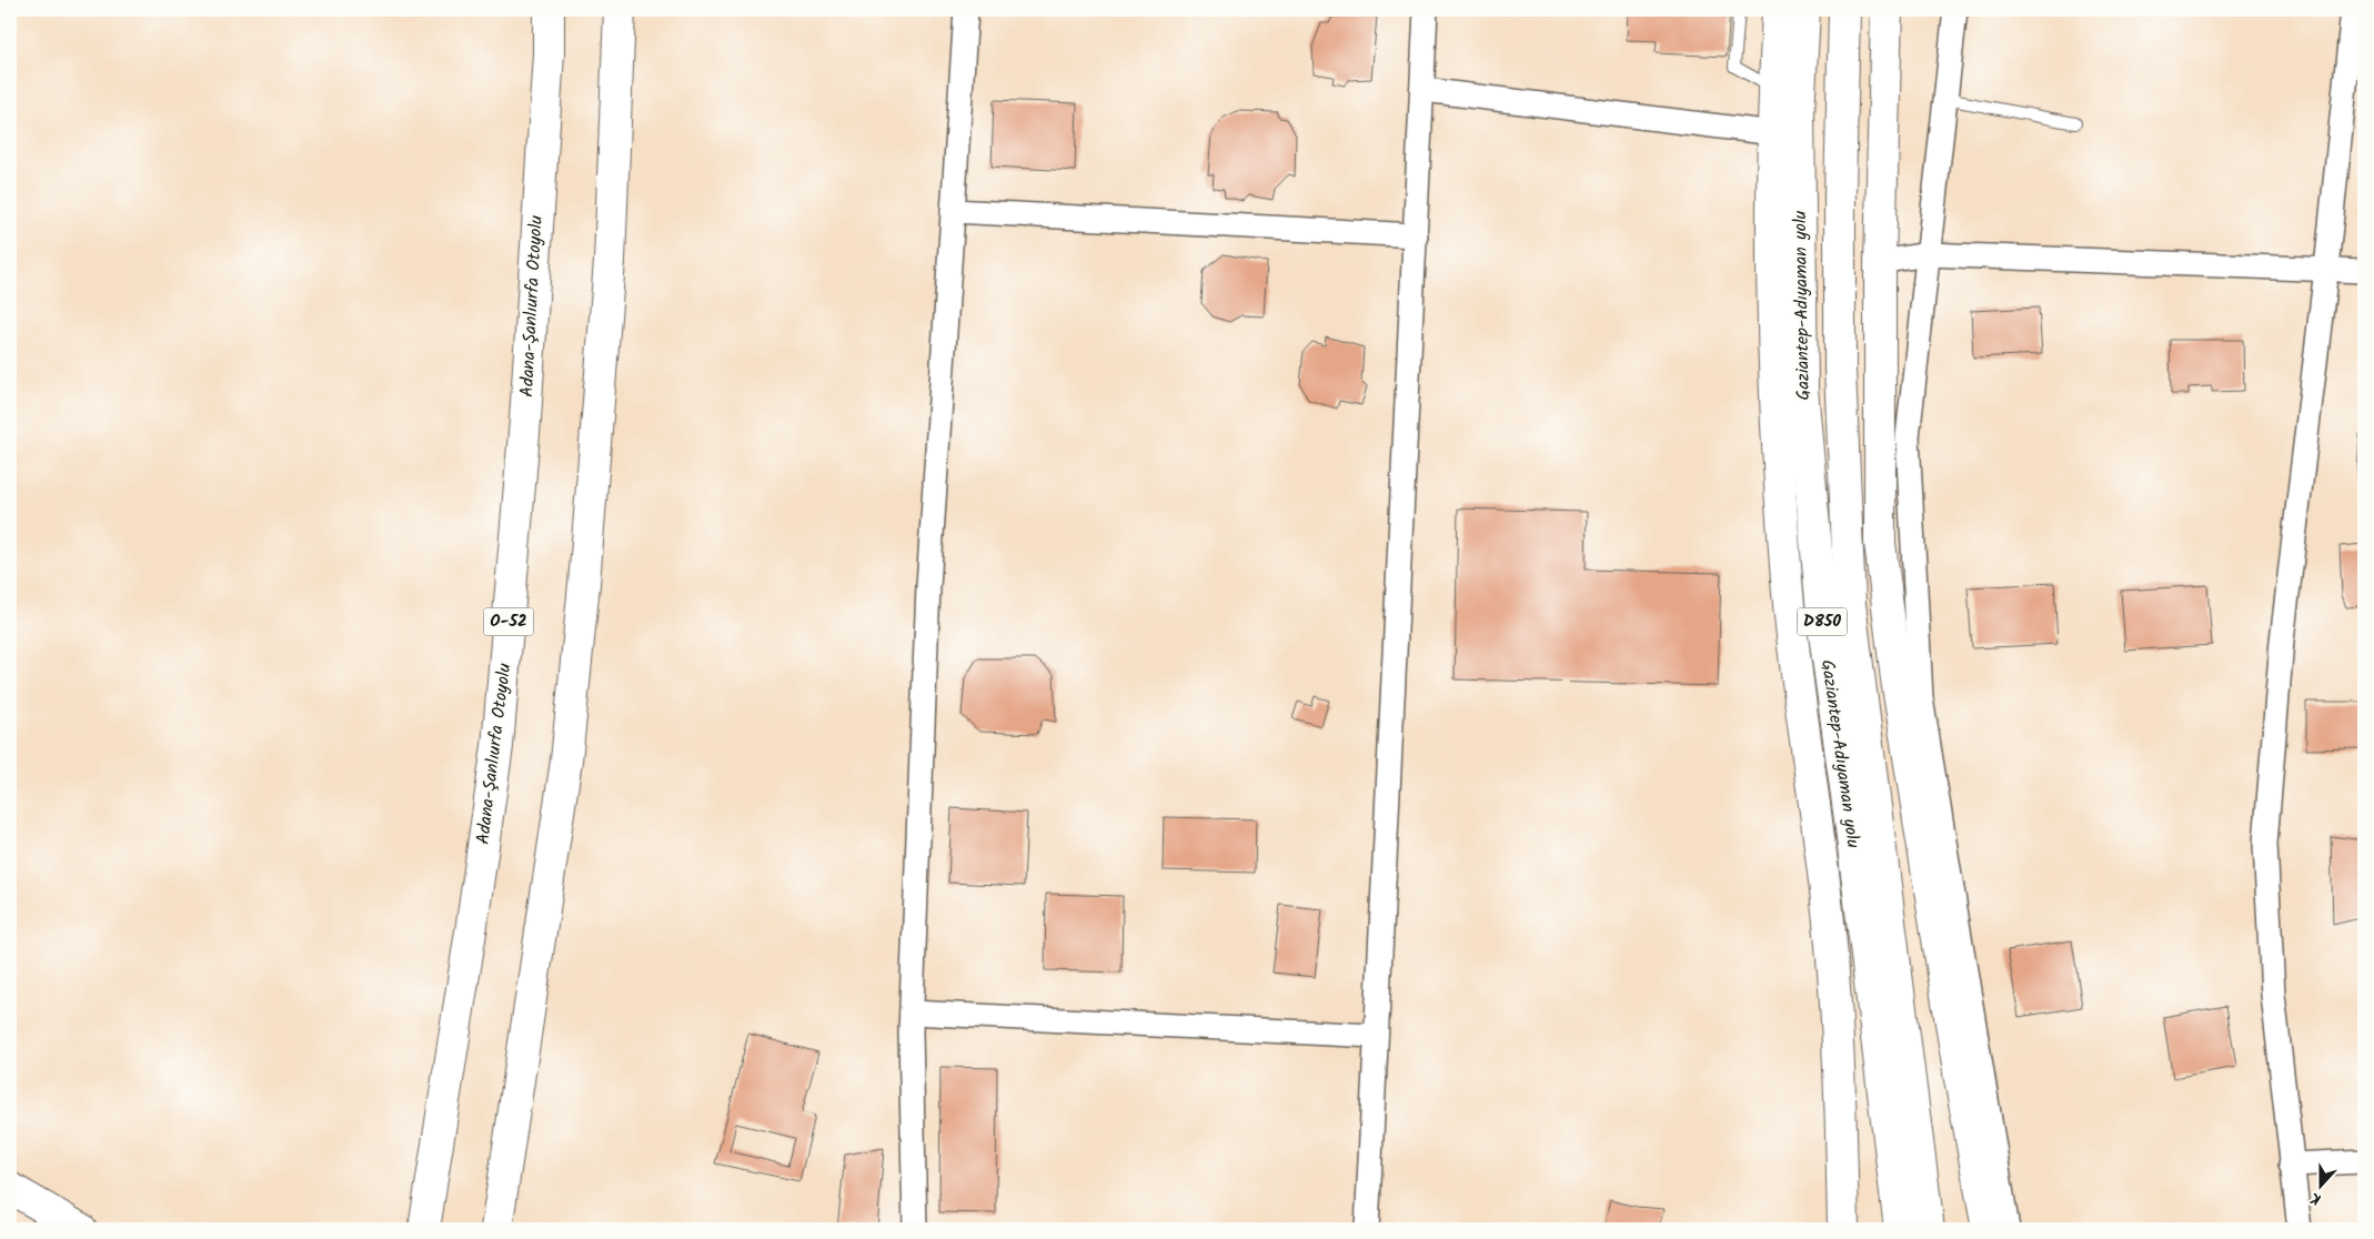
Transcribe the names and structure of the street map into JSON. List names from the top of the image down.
{
  "streets": {
    "main road": [
      "Gaziantep-Adıyaman yolu",
      "Adana-Şanlıurfa Otoyolu",
      "O-52",
      "D850"
    ]
  },
  "north": "bottom"
}
